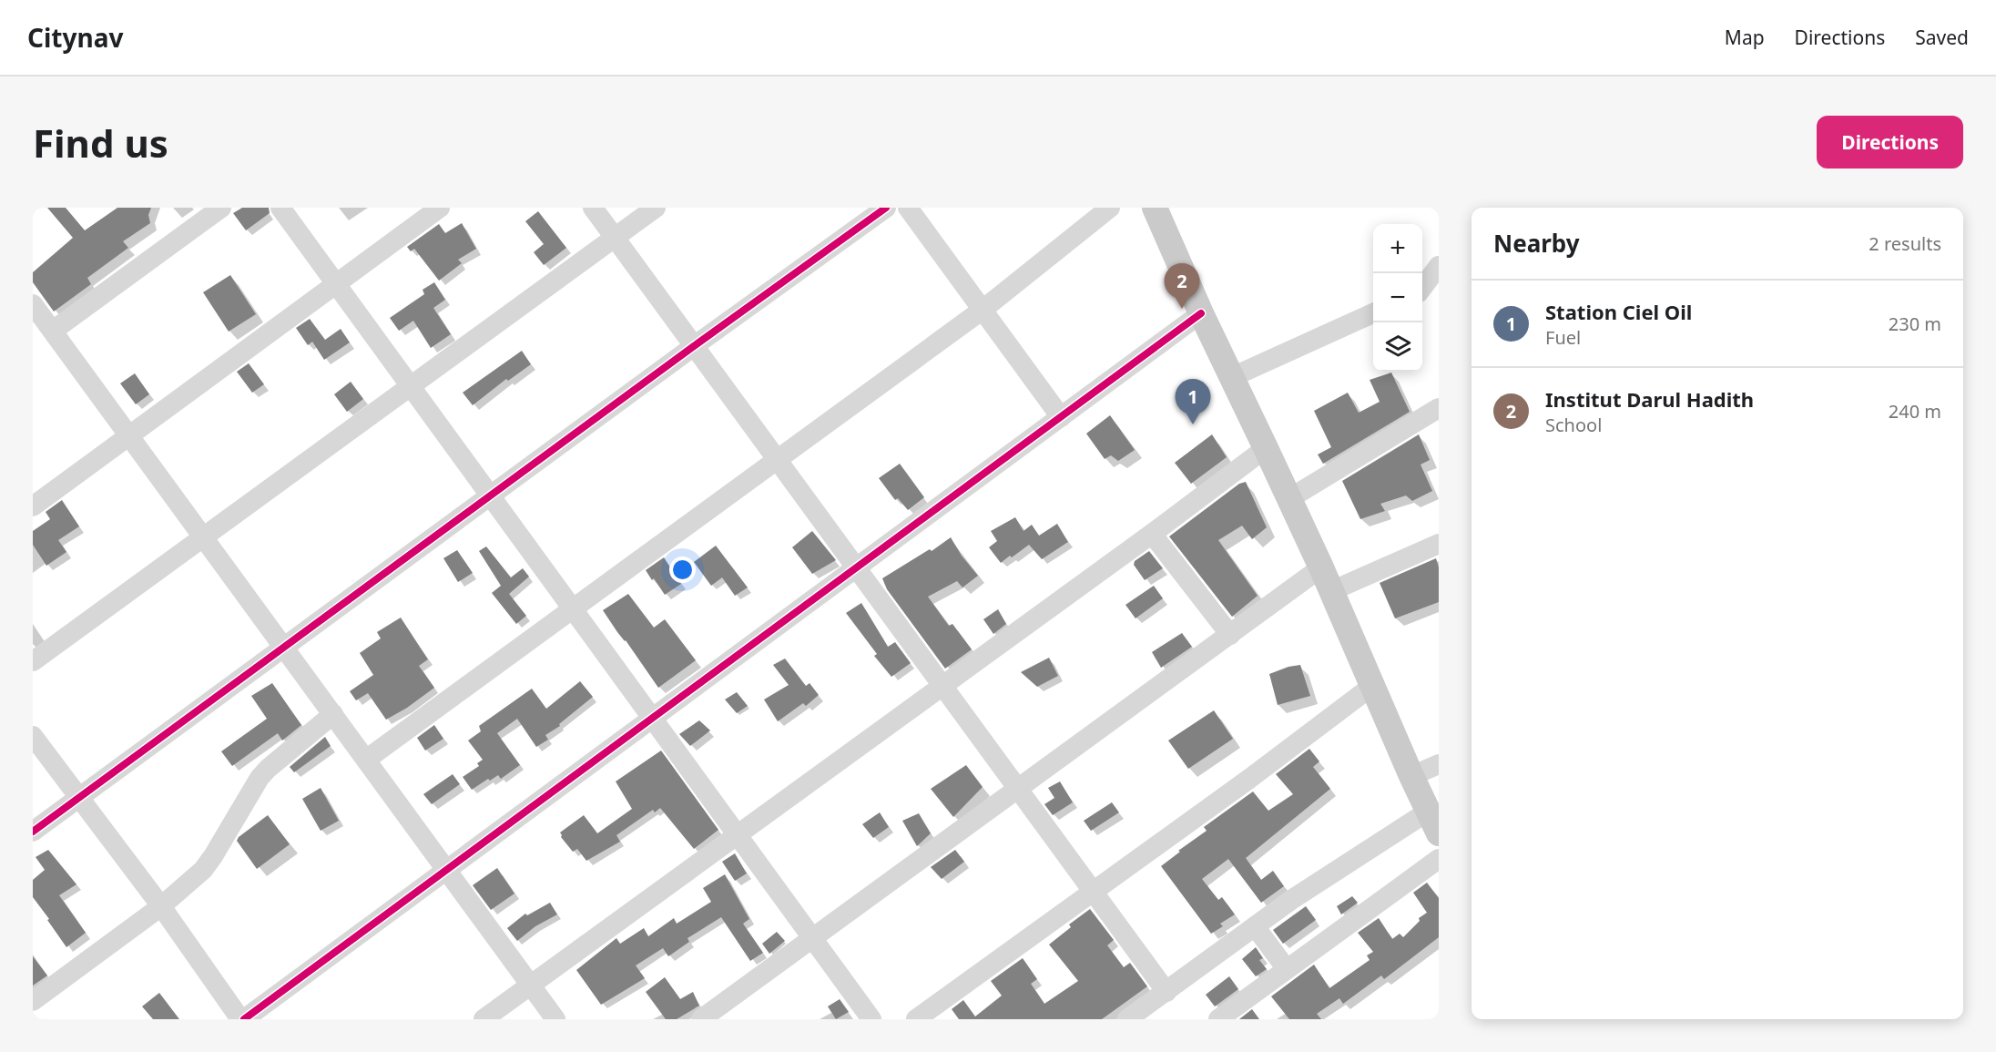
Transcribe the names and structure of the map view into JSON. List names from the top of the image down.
{
  "page": {
    "header": "Citynav",
    "nav": ["Map", "Directions", "Saved"],
    "buttons": "Directions",
    "title": "Find us",
    "heading": ["Nearby", "2 results"],
    "map_buttons": ["+", "−"],
    "pins": ["2", "1"],
    "list": [
      {
        "mark": "1",
        "name": "Station Ciel Oil",
        "note": "Fuel",
        "value": "230 m"
      },
      {
        "mark": "2",
        "name": "Institut Darul Hadith",
        "note": "School",
        "value": "240 m"
      }
    ]
  }
}
